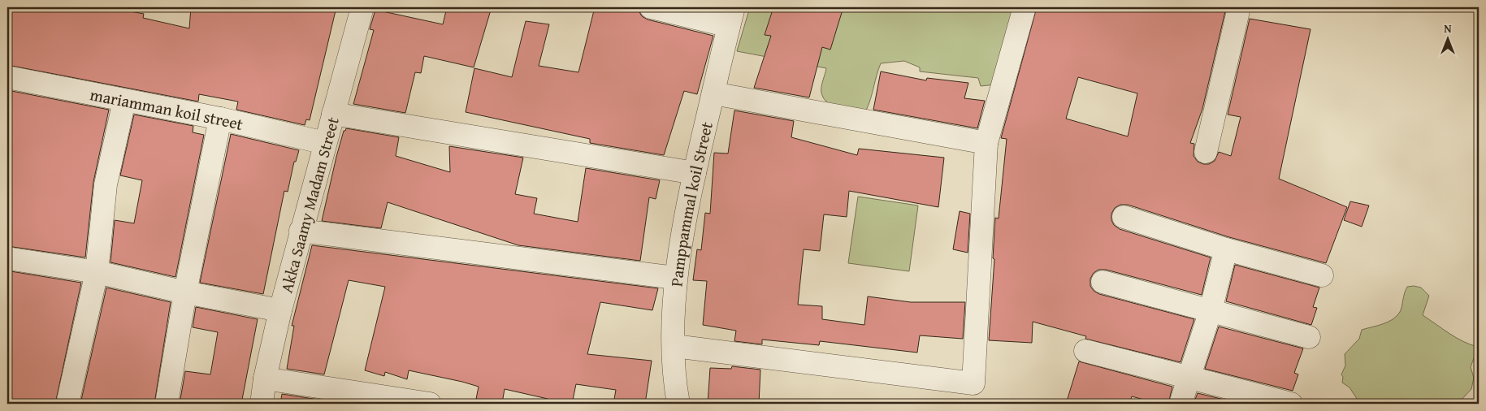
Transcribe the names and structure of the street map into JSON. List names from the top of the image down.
{
  "streets": {
    "street": ["mariamman koil street", "Pamppammal koil Street", "Akka Saamy Madam Street"]
  },
  "crossings": [
    ["mariamman koil street", "Akka Saamy Madam Street"]
  ],
  "north": "top"
}
